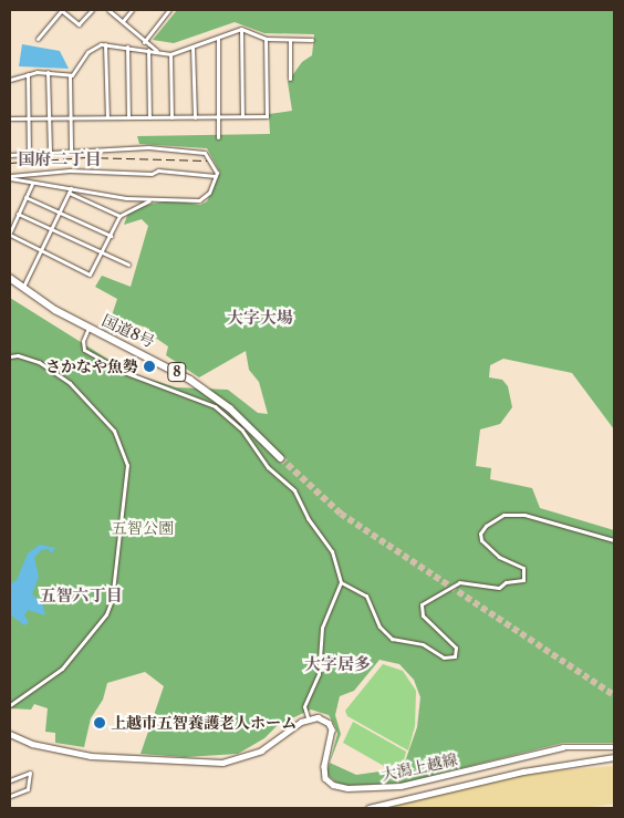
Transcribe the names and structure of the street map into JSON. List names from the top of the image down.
{
  "streets": {
    "highway": ["国道8号", "8"],
    "main road": ["大潟上越線"]
  },
  "districts": [
    "国府二丁目",
    "大字大場",
    "五智六丁目",
    "大字居多"
  ],
  "parks": ["五智公園"],
  "places": ["さかなや魚勢", "上越市五智養護老人ホーム"]
}
